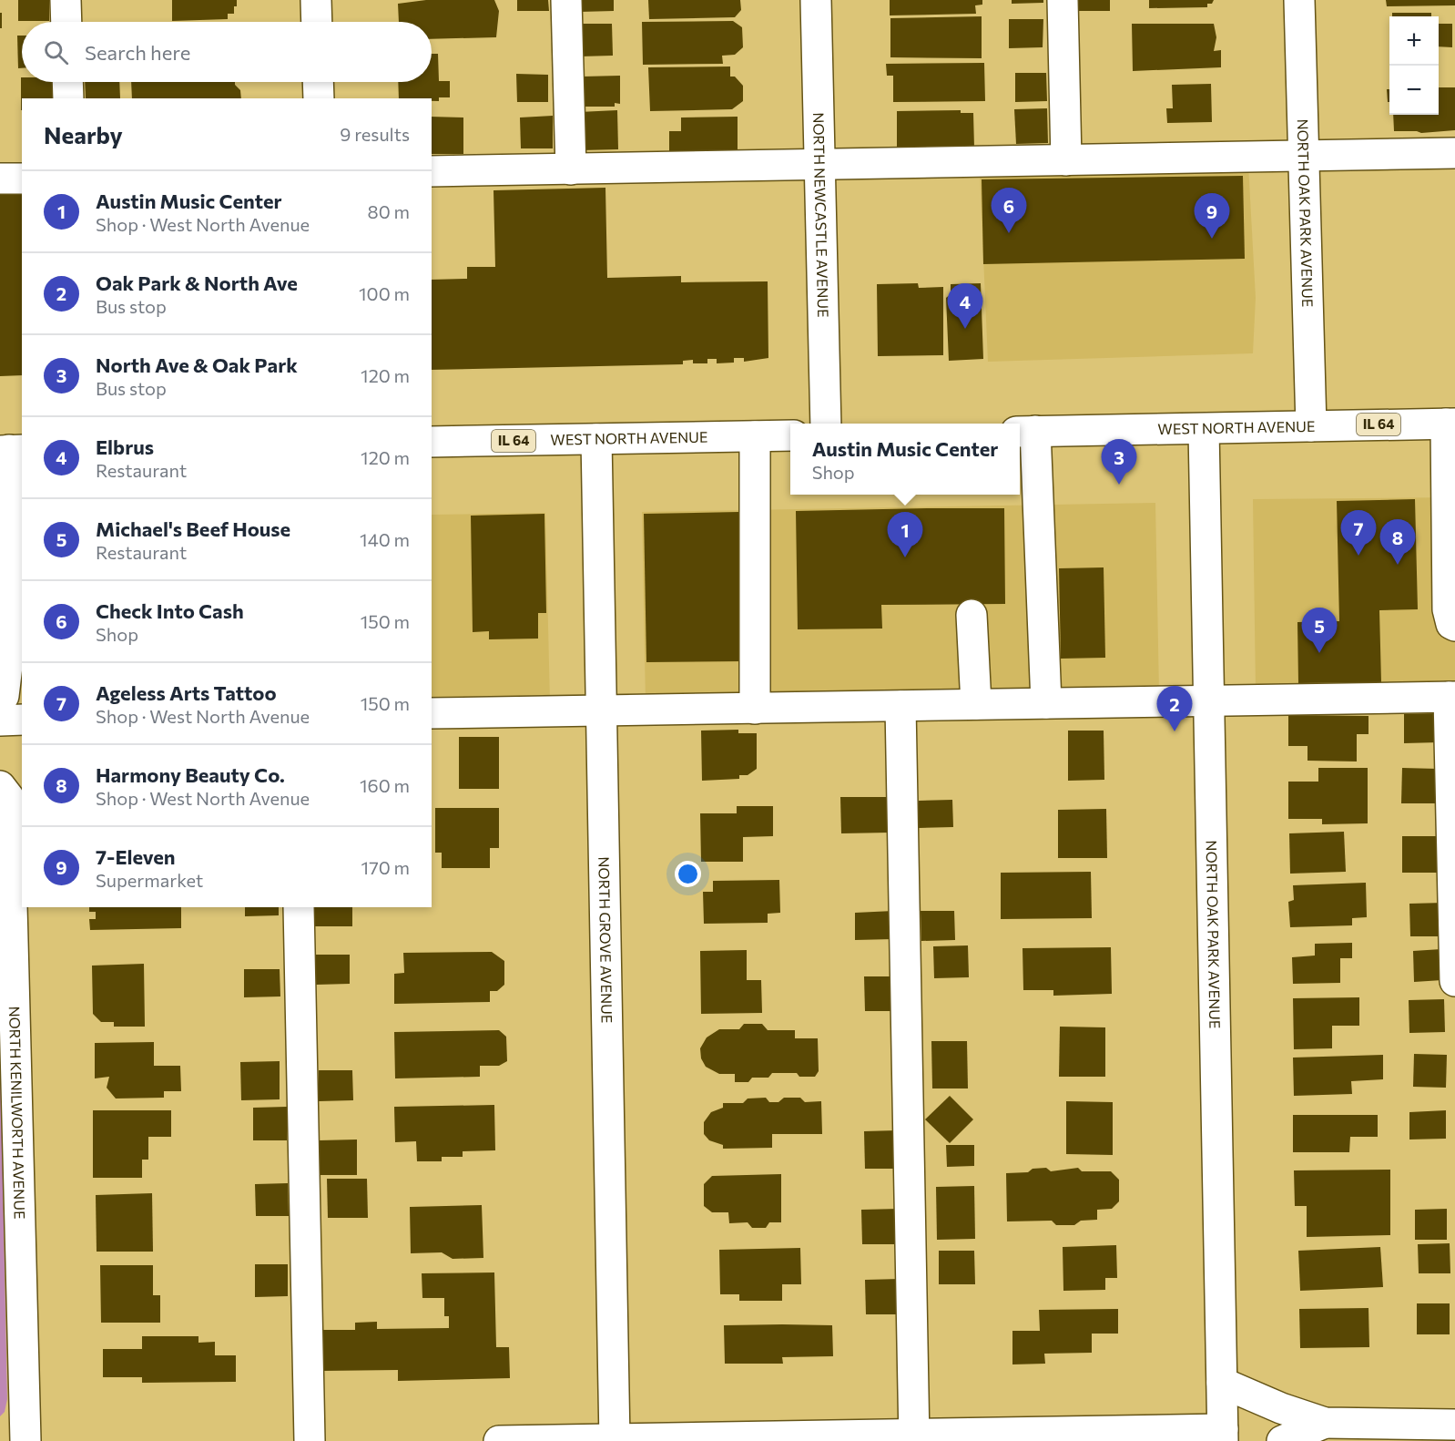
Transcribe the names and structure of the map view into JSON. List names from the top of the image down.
{
  "streets": {
    "street": [
      "NORTH OAK PARK AVENUE",
      "NORTH NEWCASTLE AVENUE",
      "IL 64",
      "WEST NORTH AVENUE",
      "NORTH GROVE AVENUE",
      "NORTH KENILWORTH AVENUE"
    ]
  },
  "crossings": [
    ["NORTH OAK PARK AVENUE", "WEST NORTH AVENUE"],
    ["WEST NORTH AVENUE", "NORTH GROVE AVENUE"]
  ],
  "page": {
    "map_buttons": ["+", "−"],
    "search": "Search here",
    "heading": ["Nearby", "9 results"],
    "list": [
      {
        "mark": "1",
        "name": "Austin Music Center",
        "note": "Shop · West North Avenue",
        "value": "80 m"
      },
      {
        "mark": "2",
        "name": "Oak Park & North Ave",
        "note": "Bus stop",
        "value": "100 m"
      },
      {
        "mark": "3",
        "name": "North Ave & Oak Park",
        "note": "Bus stop",
        "value": "120 m"
      },
      {
        "mark": "4",
        "name": "Elbrus",
        "note": "Restaurant",
        "value": "120 m"
      },
      {
        "mark": "5",
        "name": "Michael's Beef House",
        "note": "Restaurant",
        "value": "140 m"
      },
      {
        "mark": "6",
        "name": "Check Into Cash",
        "note": "Shop",
        "value": "150 m"
      },
      {
        "mark": "7",
        "name": "Ageless Arts Tattoo",
        "note": "Shop · West North Avenue",
        "value": "150 m"
      },
      {
        "mark": "8",
        "name": "Harmony Beauty Co.",
        "note": "Shop · West North Avenue",
        "value": "160 m"
      },
      {
        "mark": "9",
        "name": "7-Eleven",
        "note": "Supermarket",
        "value": "170 m"
      }
    ],
    "pins": [
      "6",
      "9",
      "4",
      "3",
      "7",
      "1",
      "8",
      "5",
      "2"
    ],
    "popup": ["Austin Music Center", "Shop"]
  }
}
